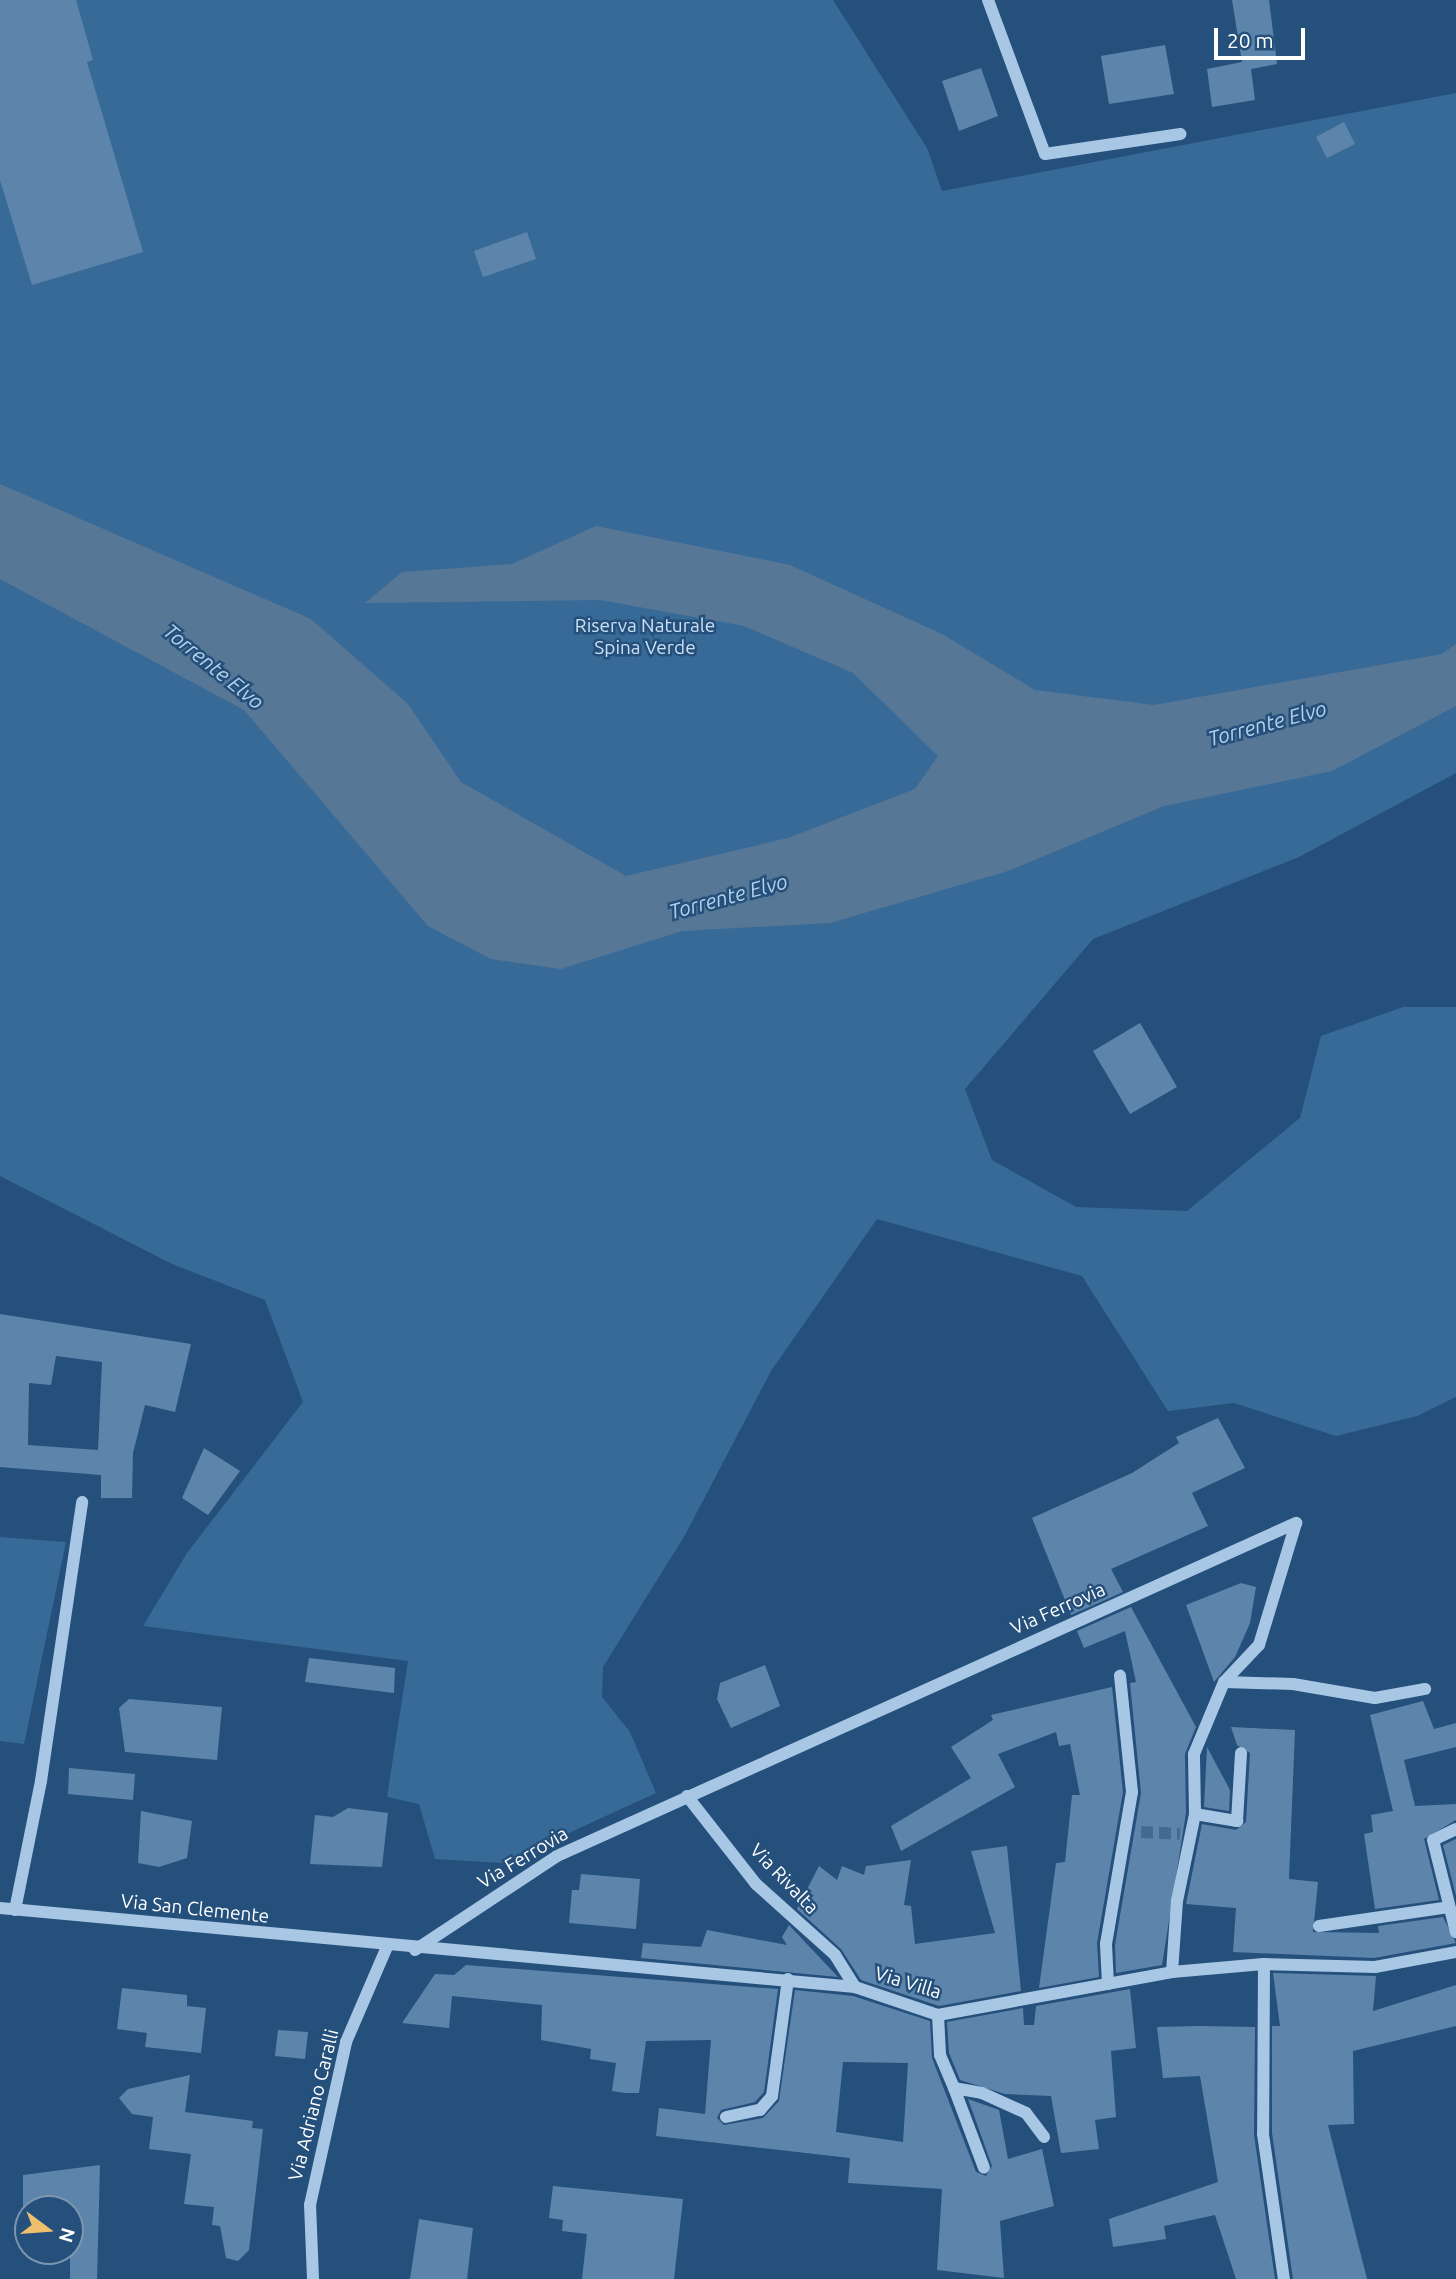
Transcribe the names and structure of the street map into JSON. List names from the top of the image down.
{
  "streets": {
    "street": [
      "Via Ferrovia",
      "Via Rivalta",
      "Via San Clemente",
      "Via Villa",
      "Via Adriano Caralli"
    ]
  },
  "crossings": [
    ["Via Ferrovia", "Via Rivalta"],
    ["Via Ferrovia", "Via Villa"],
    ["Via Rivalta", "Via Villa"],
    ["Via San Clemente", "Via Villa"],
    ["Via San Clemente", "Via Adriano Caralli"],
    ["Via Villa", "Via Adriano Caralli"]
  ],
  "water": ["Torrente Elvo"],
  "parks": ["Riserva Naturale Spina Verde"],
  "scale_bar": "20 m",
  "north": "right"
}
